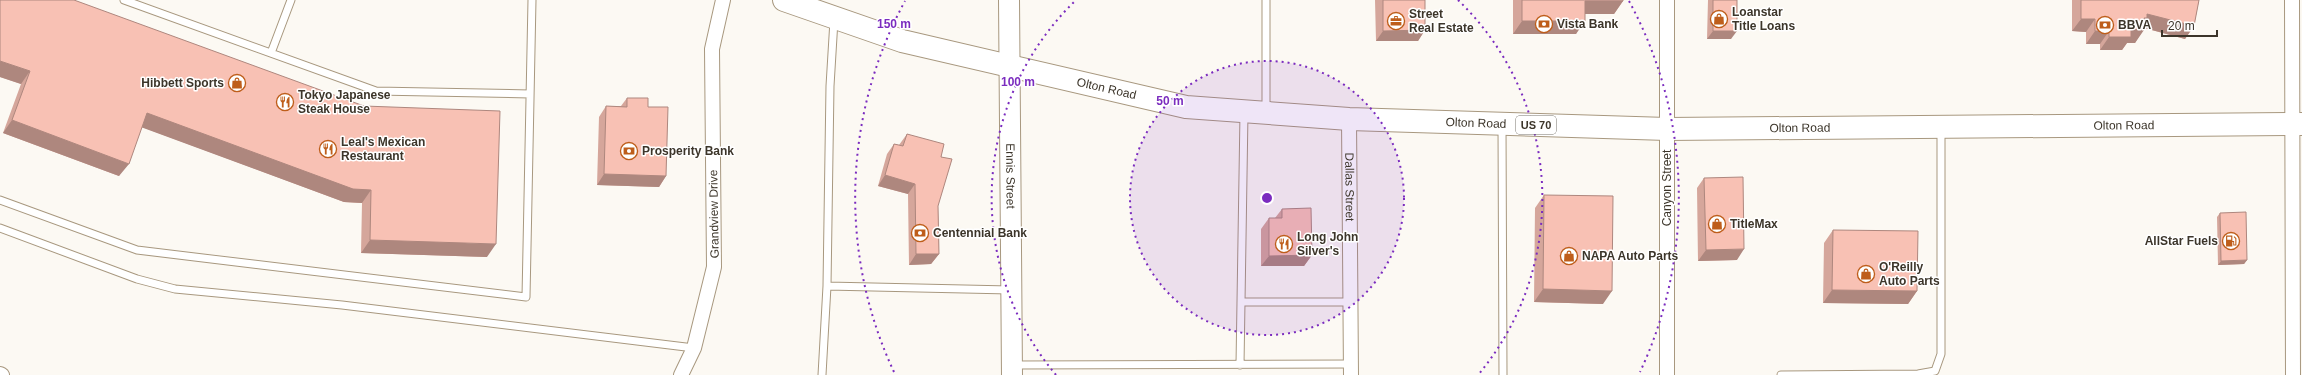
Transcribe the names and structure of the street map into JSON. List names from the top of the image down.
{
  "streets": {
    "main road": ["Olton Road", "US 70", "Ennis Street"],
    "street": ["Dallas Street", "Canyon Street", "Grandview Drive"]
  },
  "crossings": [
    ["Olton Road", "Ennis Street"],
    ["Olton Road", "Dallas Street"],
    ["Olton Road", "Canyon Street"]
  ],
  "places": {
    "shop": [
      "Loanstar Title Loans",
      "Hibbett Sports",
      "TitleMax",
      "NAPA Auto Parts",
      "O'Reilly Auto Parts"
    ],
    "office": ["Street Real Estate"],
    "bank": [
      "Vista Bank",
      "BBVA",
      "Prosperity Bank",
      "Centennial Bank"
    ],
    "restaurant": ["Tokyo Japanese Steak House", "Leal's Mexican Restaurant", "Long John Silver's"],
    "fuel station": ["AllStar Fuels"]
  },
  "scale_bar": "20 m",
  "rings": ["150 m", "100 m", "50 m"]
}
